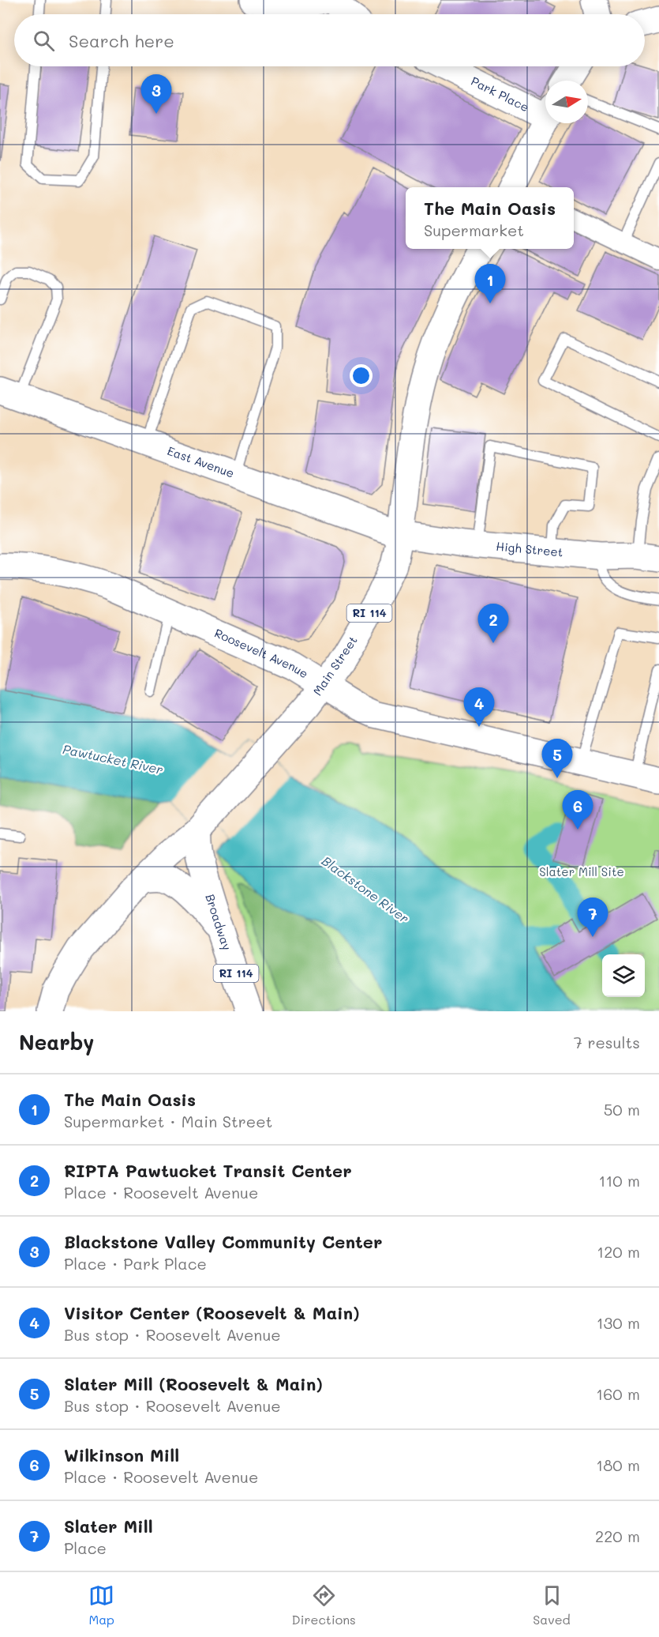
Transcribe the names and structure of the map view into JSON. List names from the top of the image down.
{
  "streets": {
    "main road": [
      "Park Place",
      "East Avenue",
      "High Street",
      "RI 114",
      "Roosevelt Avenue",
      "Main Street",
      "Broadway"
    ]
  },
  "crossings": [
    ["East Avenue", "High Street"],
    ["East Avenue", "Main Street"],
    ["High Street", "Main Street"],
    ["Roosevelt Avenue", "Main Street"],
    ["Main Street", "Broadway"]
  ],
  "water": ["Pawtucket River", "Blackstone River"],
  "parks": ["Slater Mill Site"],
  "north": "right",
  "page": {
    "search": "Search here",
    "pins": [
      "3",
      "1",
      "2",
      "4",
      "5",
      "6",
      "7"
    ],
    "popup": ["The Main Oasis", "Supermarket"],
    "heading": ["Nearby", "7 results"],
    "list": [
      {
        "mark": "1",
        "name": "The Main Oasis",
        "note": "Supermarket · Main Street",
        "value": "50 m"
      },
      {
        "mark": "2",
        "name": "RIPTA Pawtucket Transit Center",
        "note": "Place · Roosevelt Avenue",
        "value": "110 m"
      },
      {
        "mark": "3",
        "name": "Blackstone Valley Community Center",
        "note": "Place · Park Place",
        "value": "120 m"
      },
      {
        "mark": "4",
        "name": "Visitor Center (Roosevelt & Main)",
        "note": "Bus stop · Roosevelt Avenue",
        "value": "130 m"
      },
      {
        "mark": "5",
        "name": "Slater Mill (Roosevelt & Main)",
        "note": "Bus stop · Roosevelt Avenue",
        "value": "160 m"
      },
      {
        "mark": "6",
        "name": "Wilkinson Mill",
        "note": "Place · Roosevelt Avenue",
        "value": "180 m"
      },
      {
        "mark": "7",
        "name": "Slater Mill",
        "note": "Place",
        "value": "220 m"
      }
    ],
    "nav": ["Map", "Directions", "Saved"]
  }
}
